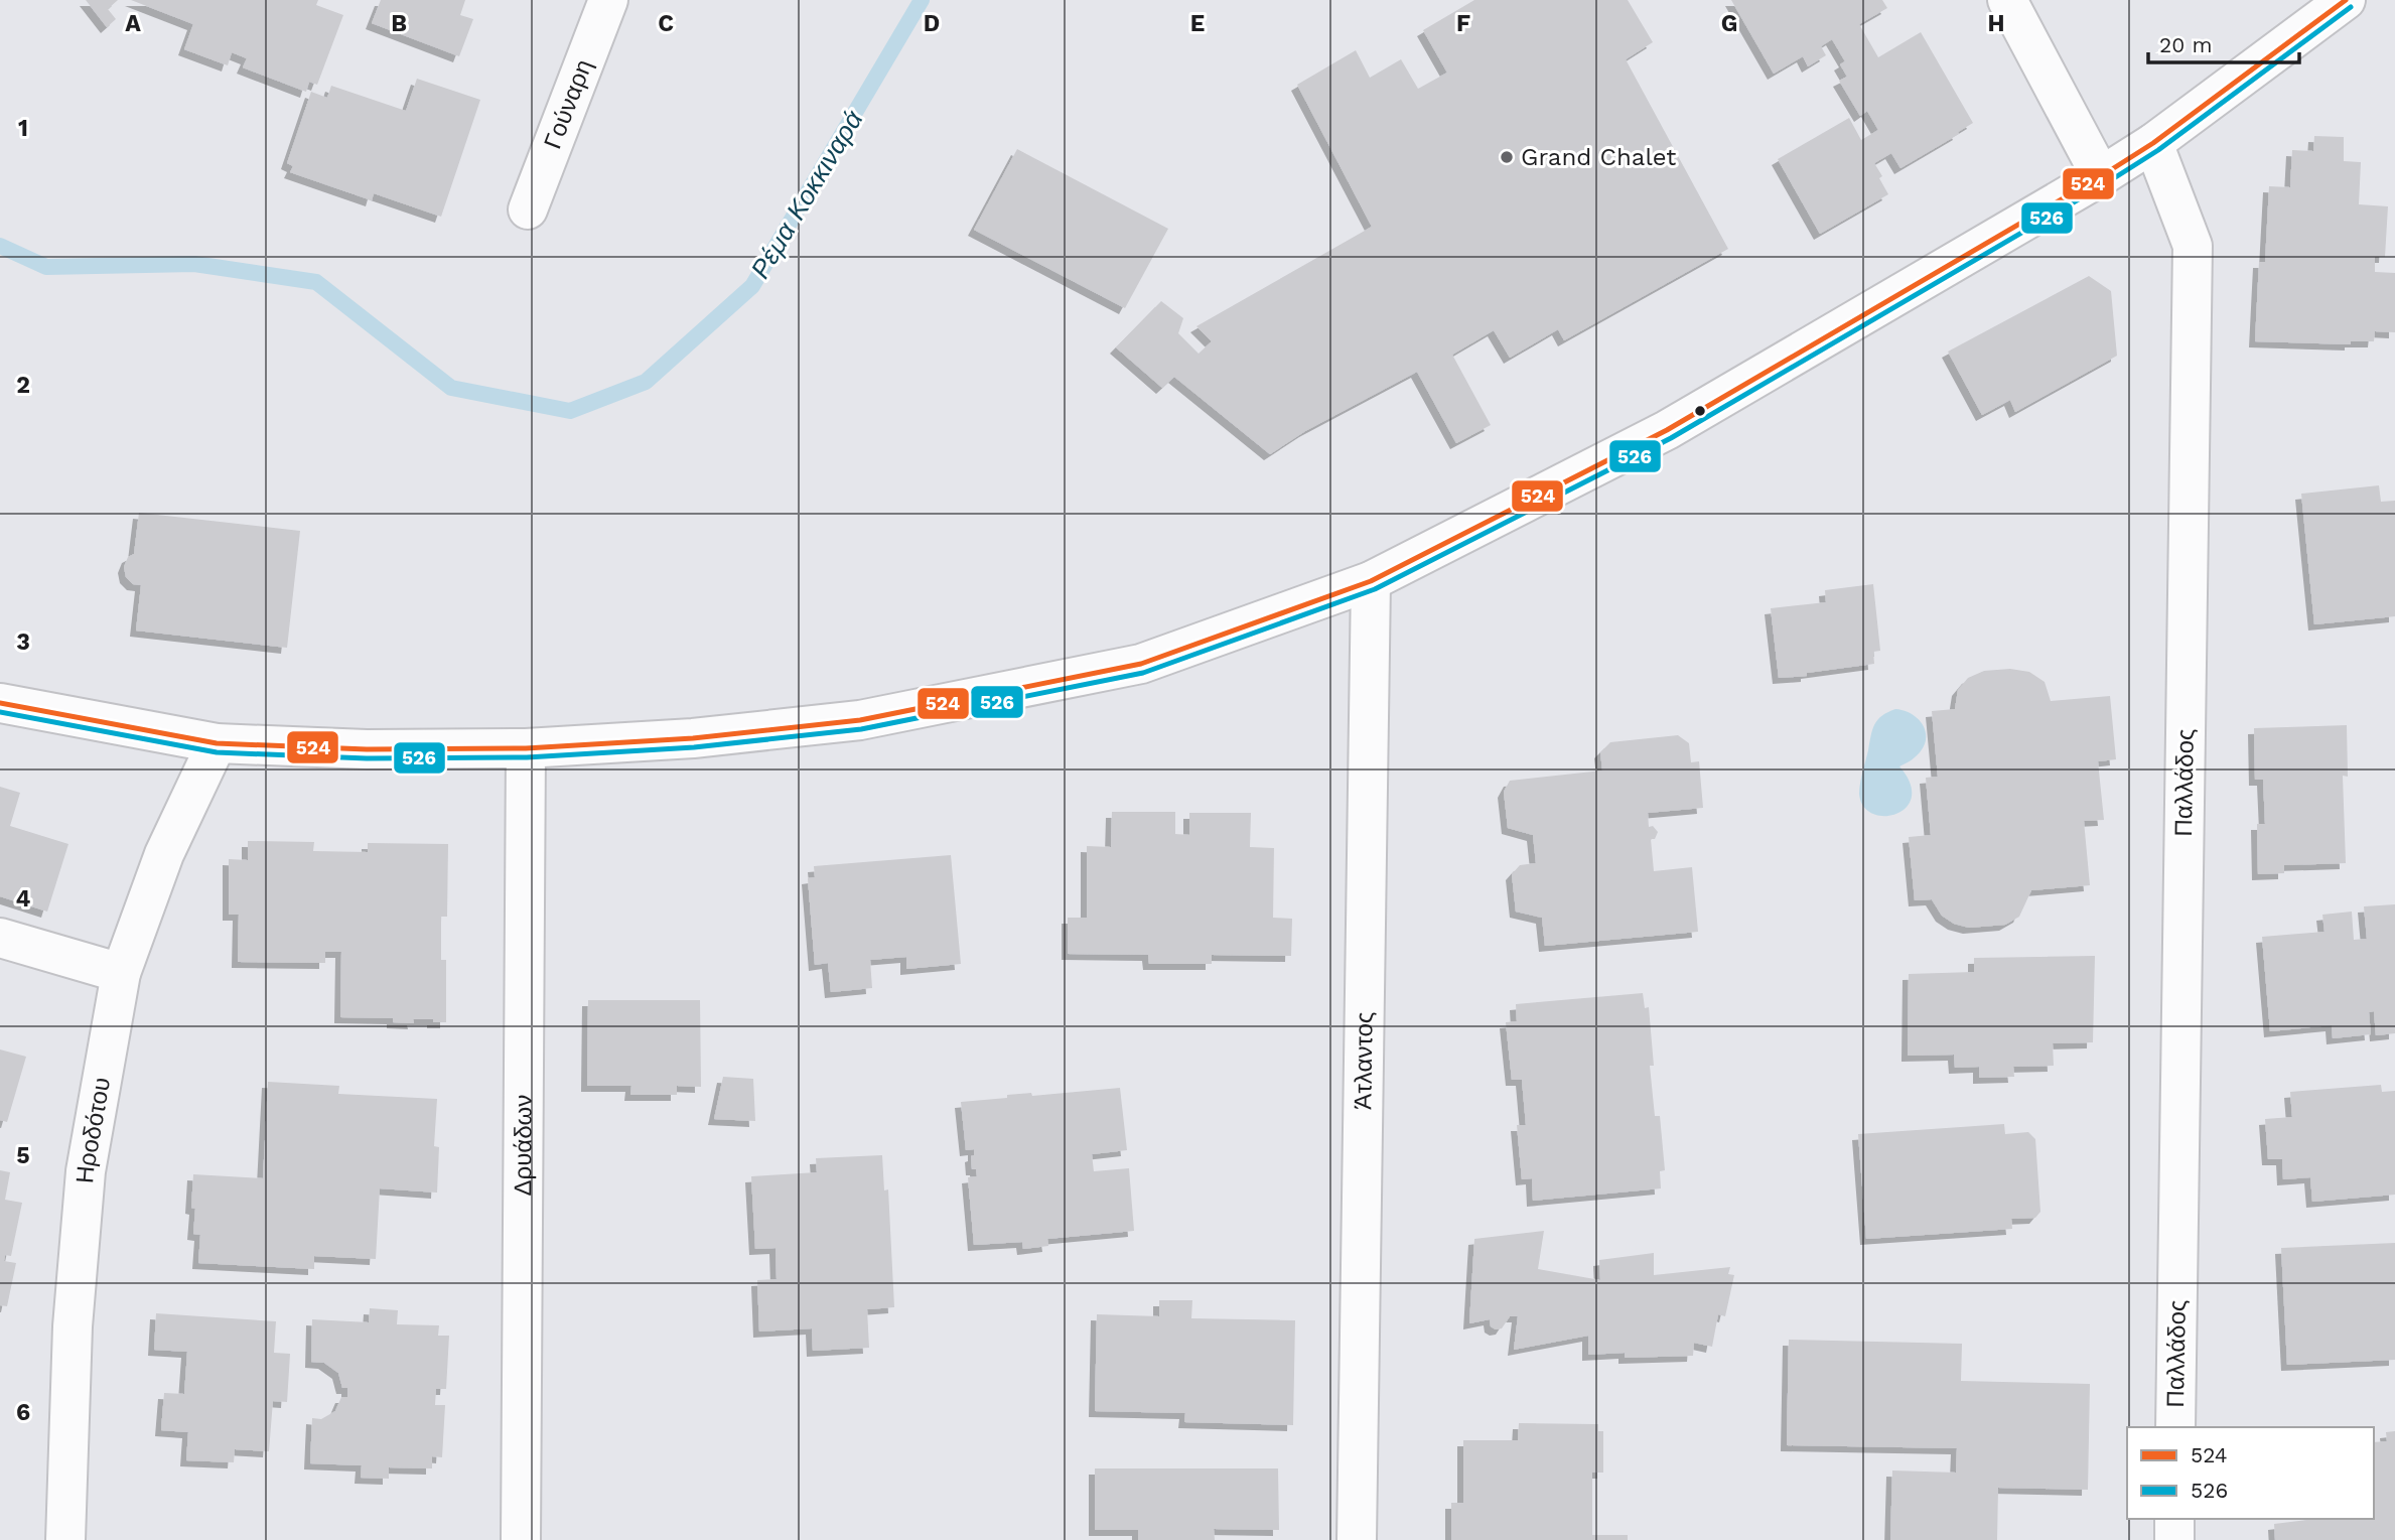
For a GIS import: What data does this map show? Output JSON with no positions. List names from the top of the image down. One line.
{"streets":{"street":["Γούναρη","Παλλάδος","Άτλαντος","Ηροδότου","Δρυάδων"]},"water":["Ρέμα Κοκκιναρά"],"places":["Grand Chalet"],"lines":["transit line 524","transit line 526"],"legend":["524","526"],"scale_bar":"20 m","grid":{"columns":["A","B","C","D","E","F","G","H"],"rows":["1","2","3","4","5","6"]}}
